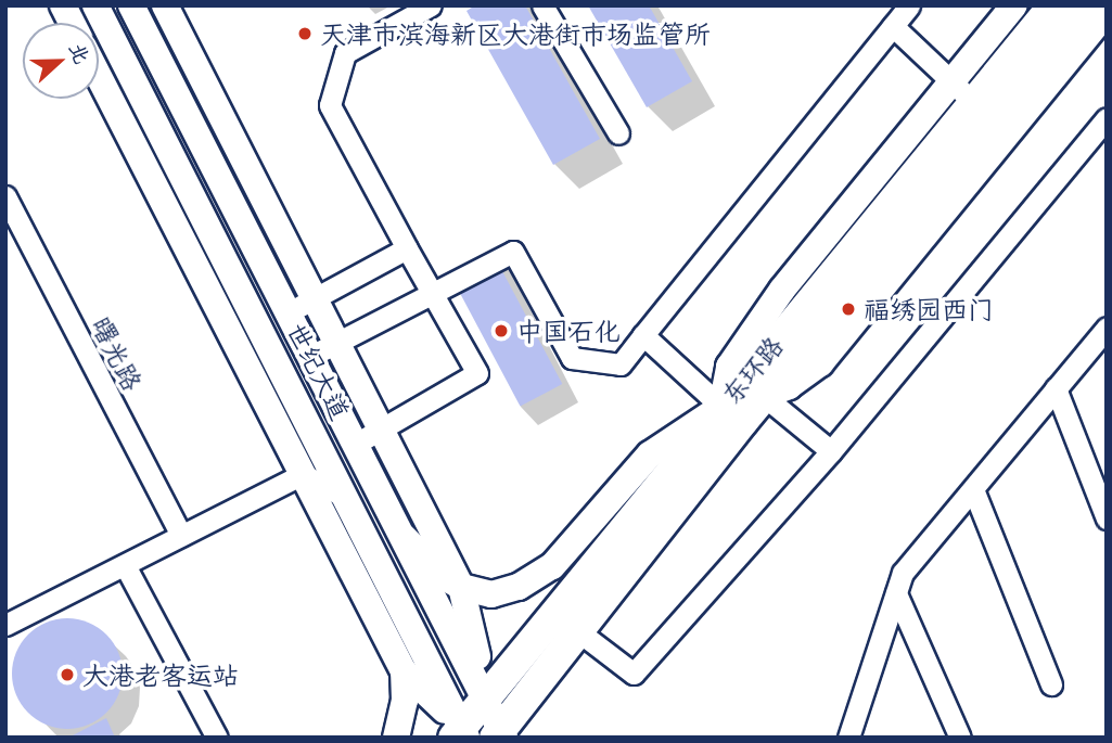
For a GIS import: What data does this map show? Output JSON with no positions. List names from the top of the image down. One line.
{"streets":{"highway":["东环路"],"main road":["世纪大道"],"street":["曙光路"]},"crossings":[["东环路","世纪大道"]],"places":["天津市滨海新区大港街市场监管所","福绣园西门","中国石化","大港老客运站"],"north":"right"}
